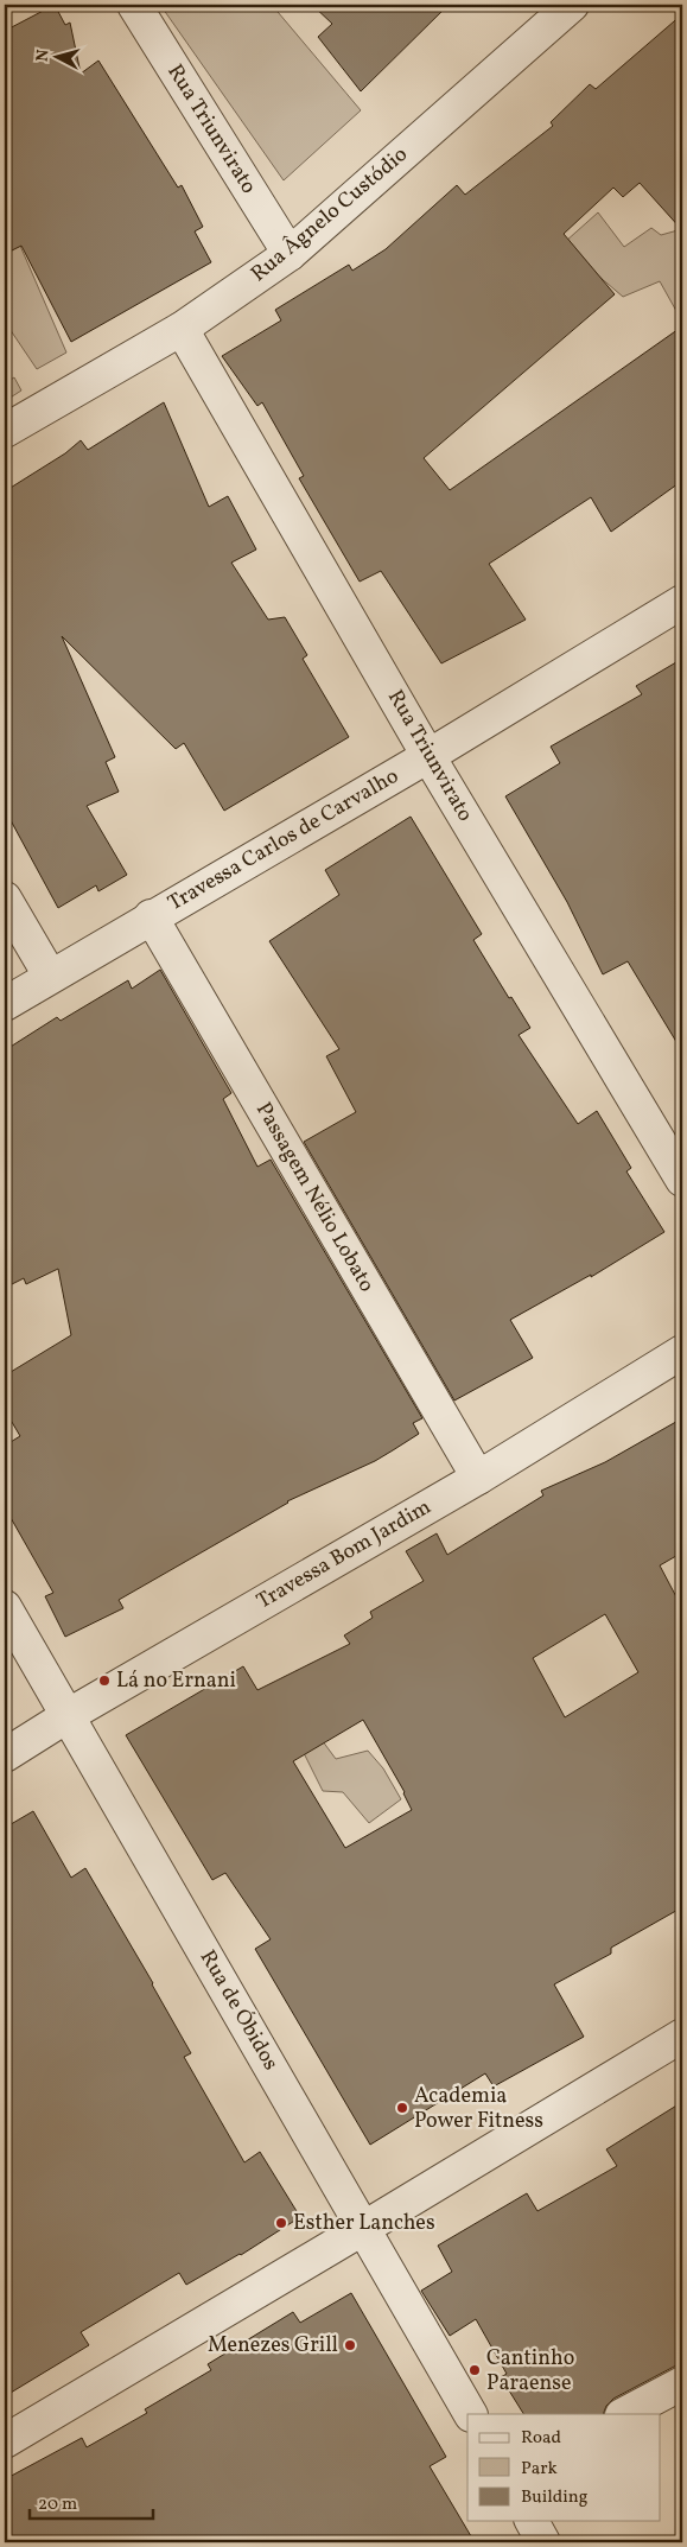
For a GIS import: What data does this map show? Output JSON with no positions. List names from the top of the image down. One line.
{"streets":{"street":["Rua Triunvirato","Rua Âgnelo Custódio","Travessa Carlos de Carvalho","Passagem Nélio Lobato","Travessa Bom Jardim","Rua de Óbidos"]},"crossings":[["Rua Triunvirato","Rua Âgnelo Custódio"],["Rua Triunvirato","Travessa Carlos de Carvalho"],["Travessa Carlos de Carvalho","Passagem Nélio Lobato"],["Passagem Nélio Lobato","Travessa Bom Jardim"],["Travessa Bom Jardim","Rua de Óbidos"]],"places":["Lá no Ernani","Academia Power Fitness","Esther Lanches","Menezes Grill","Cantinho Paraense"],"legend":["Road","Park","Building"],"scale_bar":"20 m","north":"left"}
